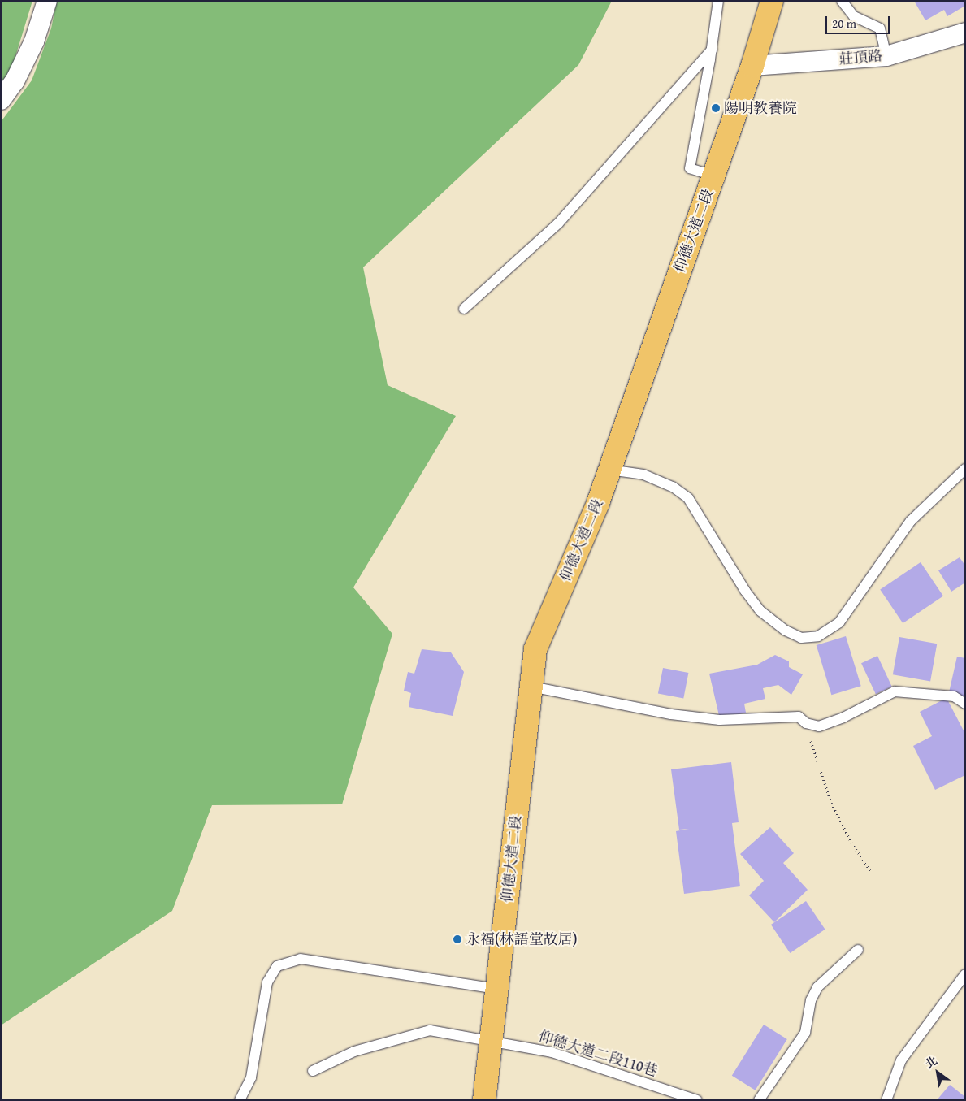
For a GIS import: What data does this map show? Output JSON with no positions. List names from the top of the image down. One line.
{"streets":{"main road":["仰德大道二段"],"street":["莊頂路"],"lane":["仰德大道二段110巷"]},"crossings":[["莊頂路","仰德大道二段"],["仰德大道二段","仰德大道二段110巷"]],"places":["陽明教養院","永福(林語堂故居)"],"scale_bar":"20 m","north":"top left"}
